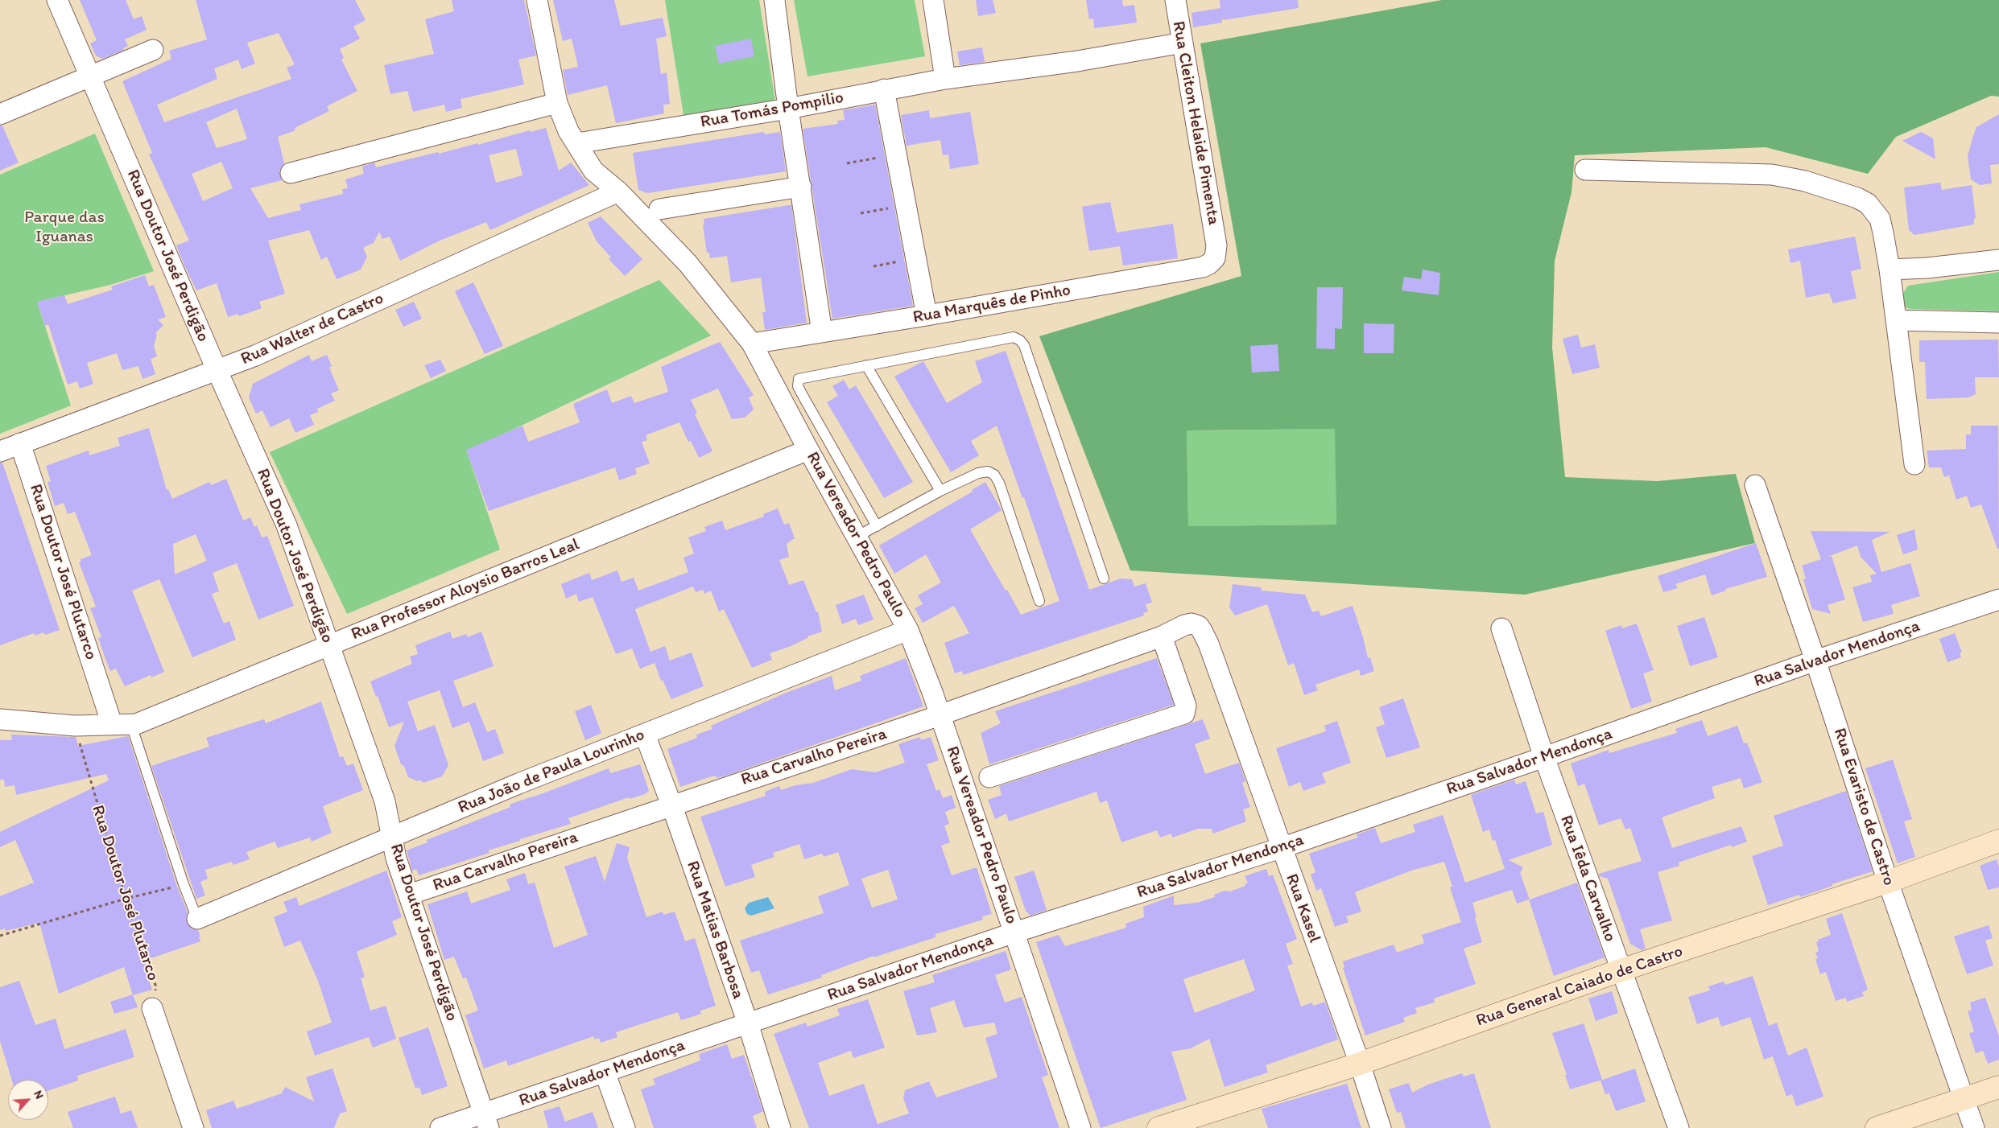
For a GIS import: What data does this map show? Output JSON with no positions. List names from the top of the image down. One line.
{"streets":{"street":["Rua Tomás Pompilio","Rua Cleiton Helaide Pimenta","Rua Doutor José Perdigão","Rua Marquês de Pinho","Rua Walter de Castro","Rua Vereador Pedro Paulo","Rua Doutor José Plutarco","Rua Professor Aloysio Barros Leal","Rua Salvador Mendonça","Rua Carvalho Pereira","Rua João de Paula Lourinho","Rua Evaristo de Castro","Rua Iêda Carvalho","Rua Kasel","Rua Matias Barbosa","Rua General Caiado de Castro"]},"crossings":[["Rua Tomás Pompilio","Rua Cleiton Helaide Pimenta"],["Rua Tomás Pompilio","Rua Vereador Pedro Paulo"],["Rua Cleiton Helaide Pimenta","Rua Marquês de Pinho"],["Rua Doutor José Perdigão","Rua Walter de Castro"],["Rua Doutor José Perdigão","Rua Professor Aloysio Barros Leal"],["Rua Doutor José Perdigão","Rua Salvador Mendonça"],["Rua Doutor José Perdigão","Rua Carvalho Pereira"],["Rua Doutor José Perdigão","Rua João de Paula Lourinho"],["Rua Marquês de Pinho","Rua Vereador Pedro Paulo"],["Rua Walter de Castro","Rua Vereador Pedro Paulo"],["Rua Walter de Castro","Rua Doutor José Plutarco"],["Rua Vereador Pedro Paulo","Rua Professor Aloysio Barros Leal"],["Rua Vereador Pedro Paulo","Rua Salvador Mendonça"],["Rua Vereador Pedro Paulo","Rua Carvalho Pereira"],["Rua Vereador Pedro Paulo","Rua João de Paula Lourinho"],["Rua Doutor José Plutarco","Rua Professor Aloysio Barros Leal"],["Rua Salvador Mendonça","Rua Evaristo de Castro"],["Rua Salvador Mendonça","Rua Iêda Carvalho"],["Rua Salvador Mendonça","Rua Kasel"],["Rua Salvador Mendonça","Rua Matias Barbosa"],["Rua Carvalho Pereira","Rua Kasel"],["Rua Carvalho Pereira","Rua Matias Barbosa"],["Rua João de Paula Lourinho","Rua Matias Barbosa"],["Rua Evaristo de Castro","Rua General Caiado de Castro"],["Rua Iêda Carvalho","Rua General Caiado de Castro"],["Rua Kasel","Rua General Caiado de Castro"]],"parks":["Parque das Iguanas"],"north":"top right"}
